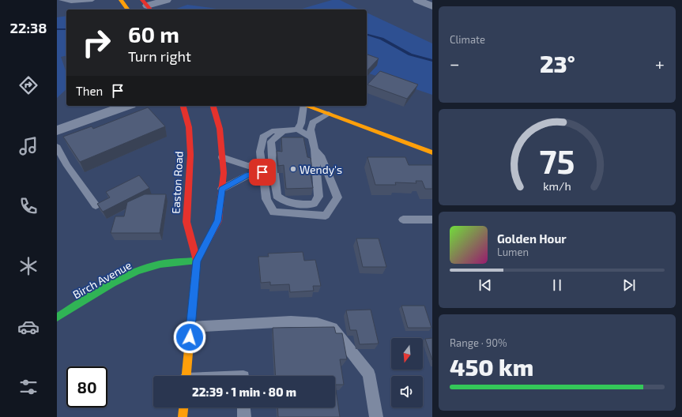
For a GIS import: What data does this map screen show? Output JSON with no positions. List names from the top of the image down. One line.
{"streets":{"main road":["Easton Road","Birch Avenue"]},"crossings":[["Easton Road","Birch Avenue"]],"places":["Wendy's"],"north":"bottom","page":{"tabs":"22:38","tile":["Climate",["Range · 90%","450 km"]],"turn":["60 m","Turn right"],"heat":["−","23°","+"],"then":"Then","song":["Golden Hour","Lumen"],"limit":"80","trip":"22:39 · 1 min · 80 m","gauge":["75","km/h"]}}
